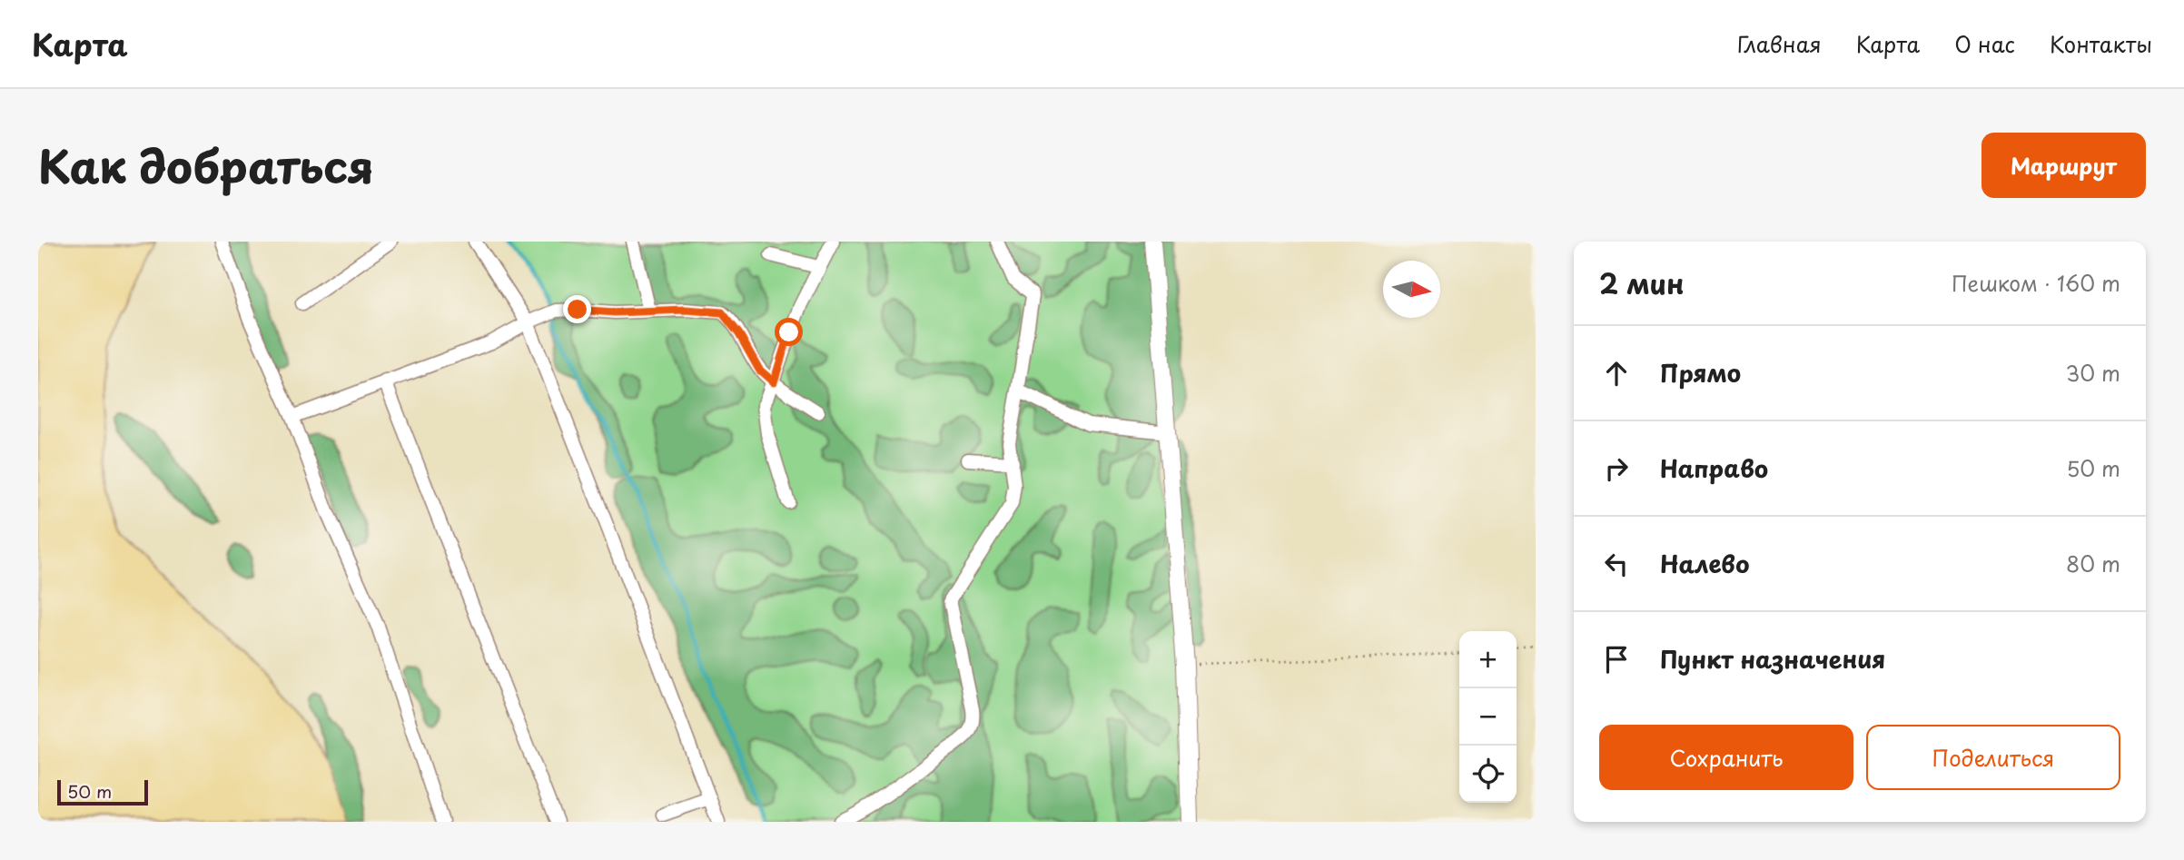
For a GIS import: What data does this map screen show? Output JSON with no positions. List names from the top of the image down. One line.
{"scale_bar":"50 m","north":"right","page":{"header":"Карта","nav":["Главная","Карта","О нас","Контакты"],"title":"Как добраться","buttons":["Маршрут",["Сохранить","Поделиться"]],"heading":["2 мин","Пешком · 160 m"],"list":[["Прямо","30 m"],["Направо","50 m"],["Налево","80 m"],"Пункт назначения"],"map_buttons":["+","−"],"scale":"50 m"}}
